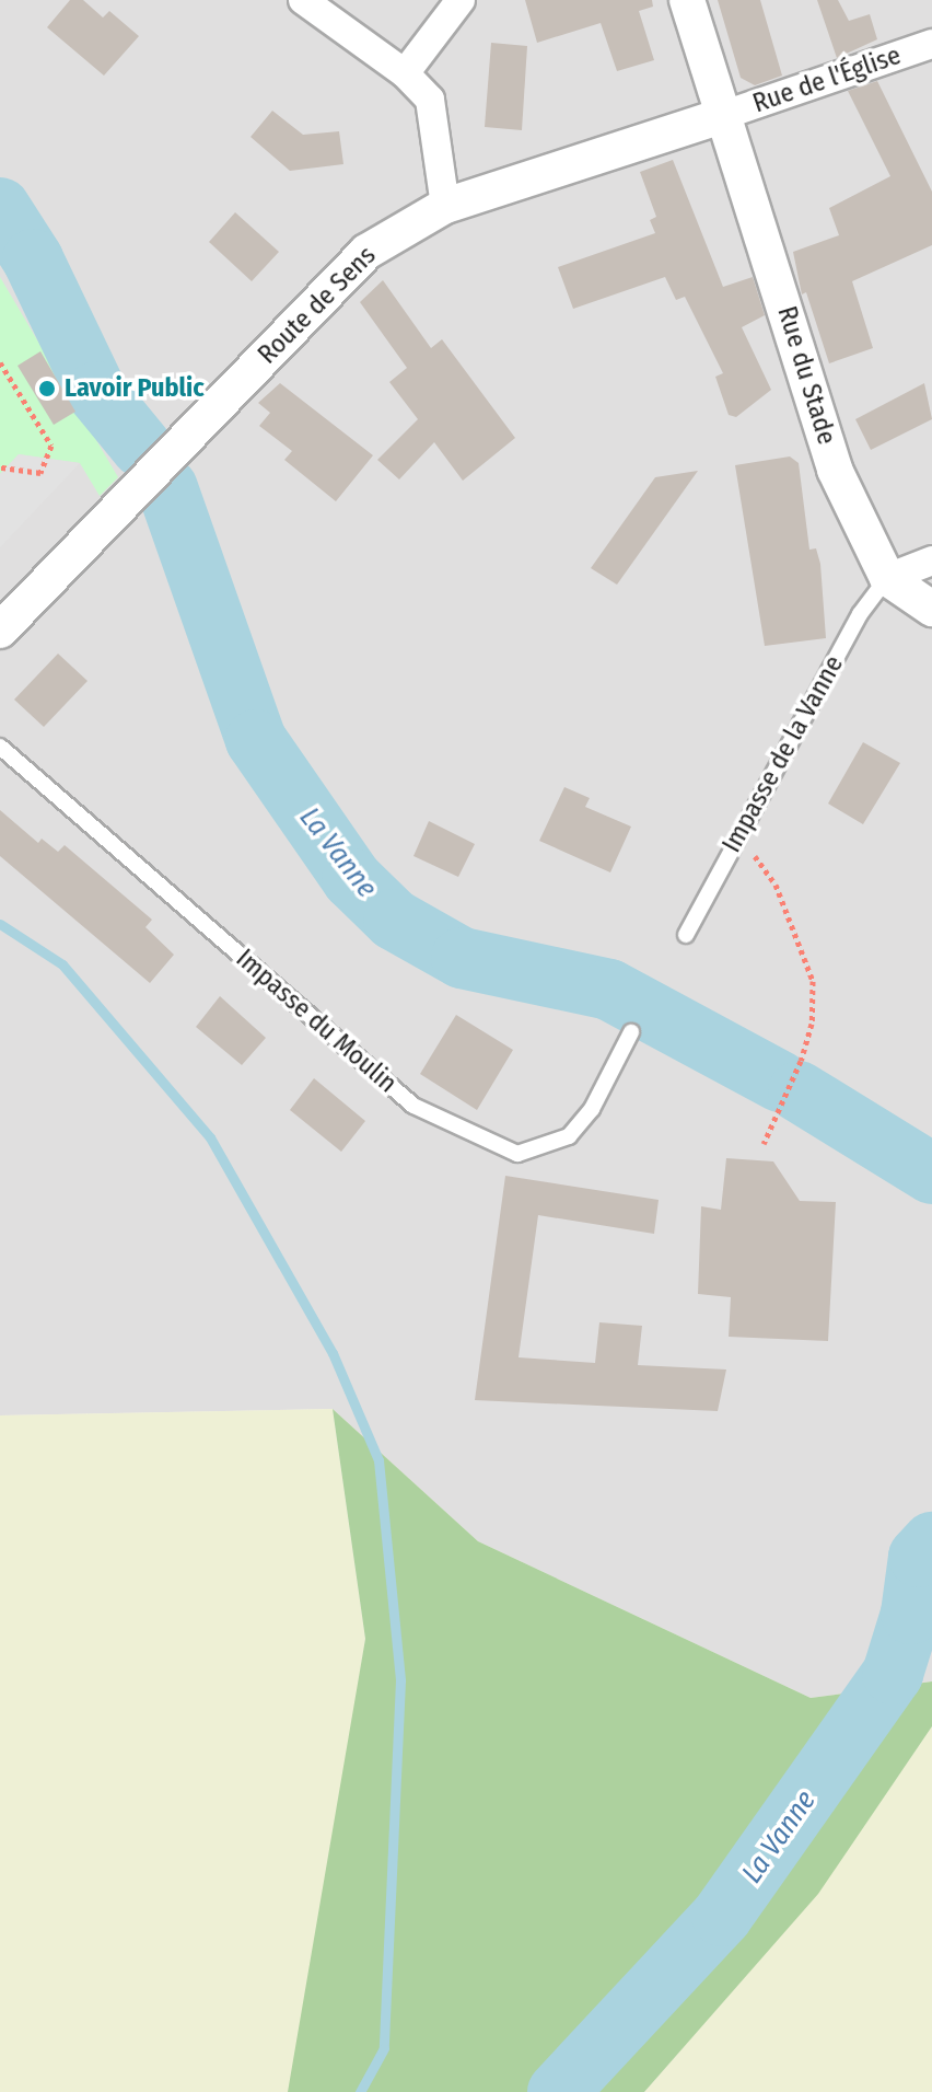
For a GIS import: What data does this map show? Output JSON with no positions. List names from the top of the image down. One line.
{"streets":{"street":["Rue de l'Église","Route de Sens","Rue du Stade"],"lane":["Impasse de la Vanne","Impasse du Moulin"]},"crossings":[["Rue de l'Église","Route de Sens"],["Rue de l'Église","Rue du Stade"],["Route de Sens","Rue du Stade"],["Rue du Stade","Impasse de la Vanne"]],"water":["La Vanne"],"places":["Lavoir Public"]}
